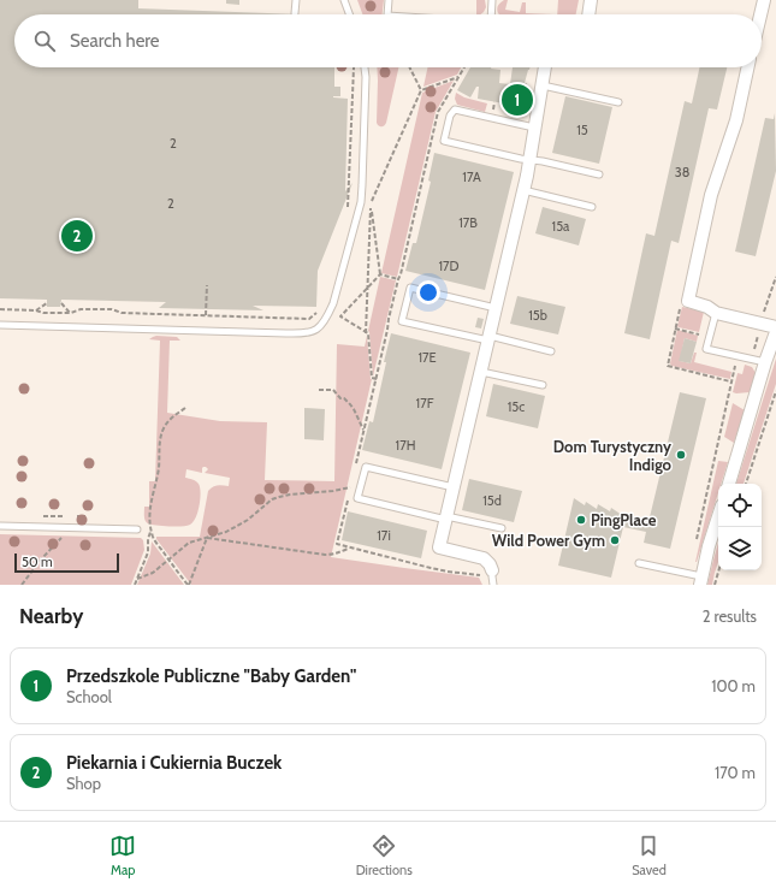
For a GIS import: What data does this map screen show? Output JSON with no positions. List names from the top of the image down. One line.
{"places":["Dom Turystyczny Indigo","PingPlace","Wild Power Gym"],"house_numbers":["15","2","38","17A","2","17B","15a","17D","15b","17E","17F","15c","17H","15d","17i"],"scale_bar":"50 m","page":{"search":"Search here","pins":["1","2"],"scale":"50 m","heading":["Nearby","2 results"],"list":[{"mark":"1","name":"Przedszkole Publiczne \"Baby Garden\"","note":"School","value":"100 m"},{"mark":"2","name":"Piekarnia i Cukiernia Buczek","note":"Shop","value":"170 m"}],"nav":["Map","Directions","Saved"]}}
